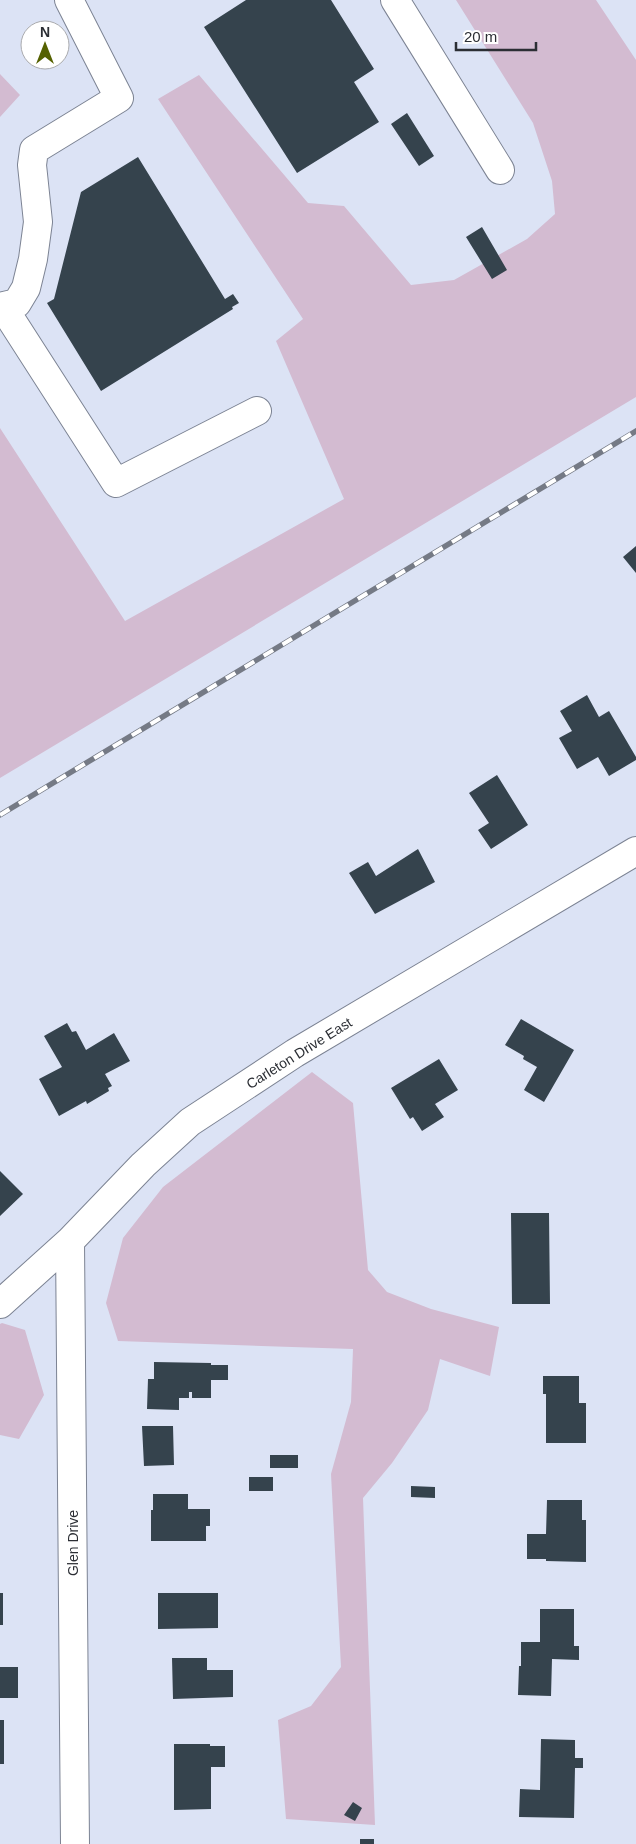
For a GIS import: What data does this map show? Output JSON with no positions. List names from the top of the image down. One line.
{"streets":{"street":["Carleton Drive East","Glen Drive"]},"crossings":[["Carleton Drive East","Glen Drive"]],"scale_bar":"20 m","north":"top"}
